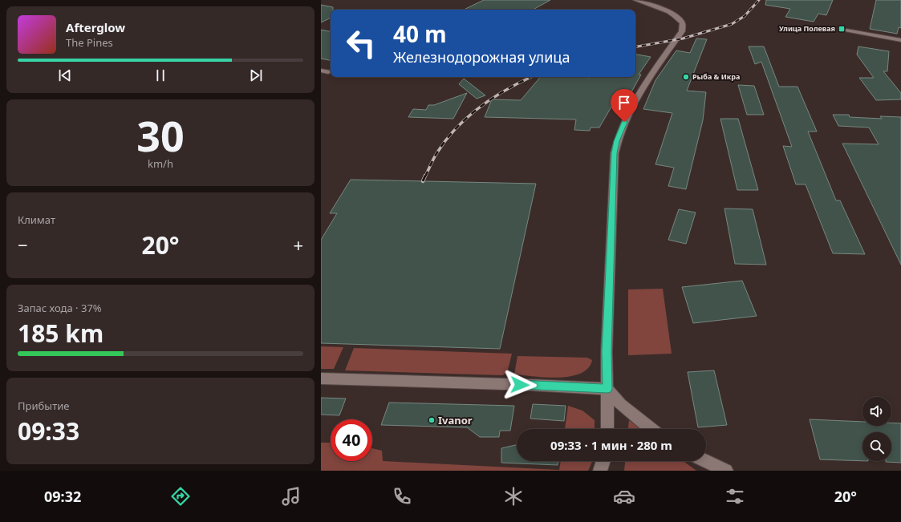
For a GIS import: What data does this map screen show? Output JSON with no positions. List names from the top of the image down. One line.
{"places":{"transit":["Улица Полевая"],"other":["Рыба & Икра","Ivanor"]},"page":{"turn":["40 m","Железнодорожная улица"],"song":["Afterglow","The Pines"],"tile":[["30","km/h"],"Климат",["Запас хода · 37%","185 km"],["Прибытие","09:33"]],"heat":["−","20°","+"],"limit":"40","trip":"09:33 · 1 мин · 280 m","tabs":["09:32","20°"]}}
